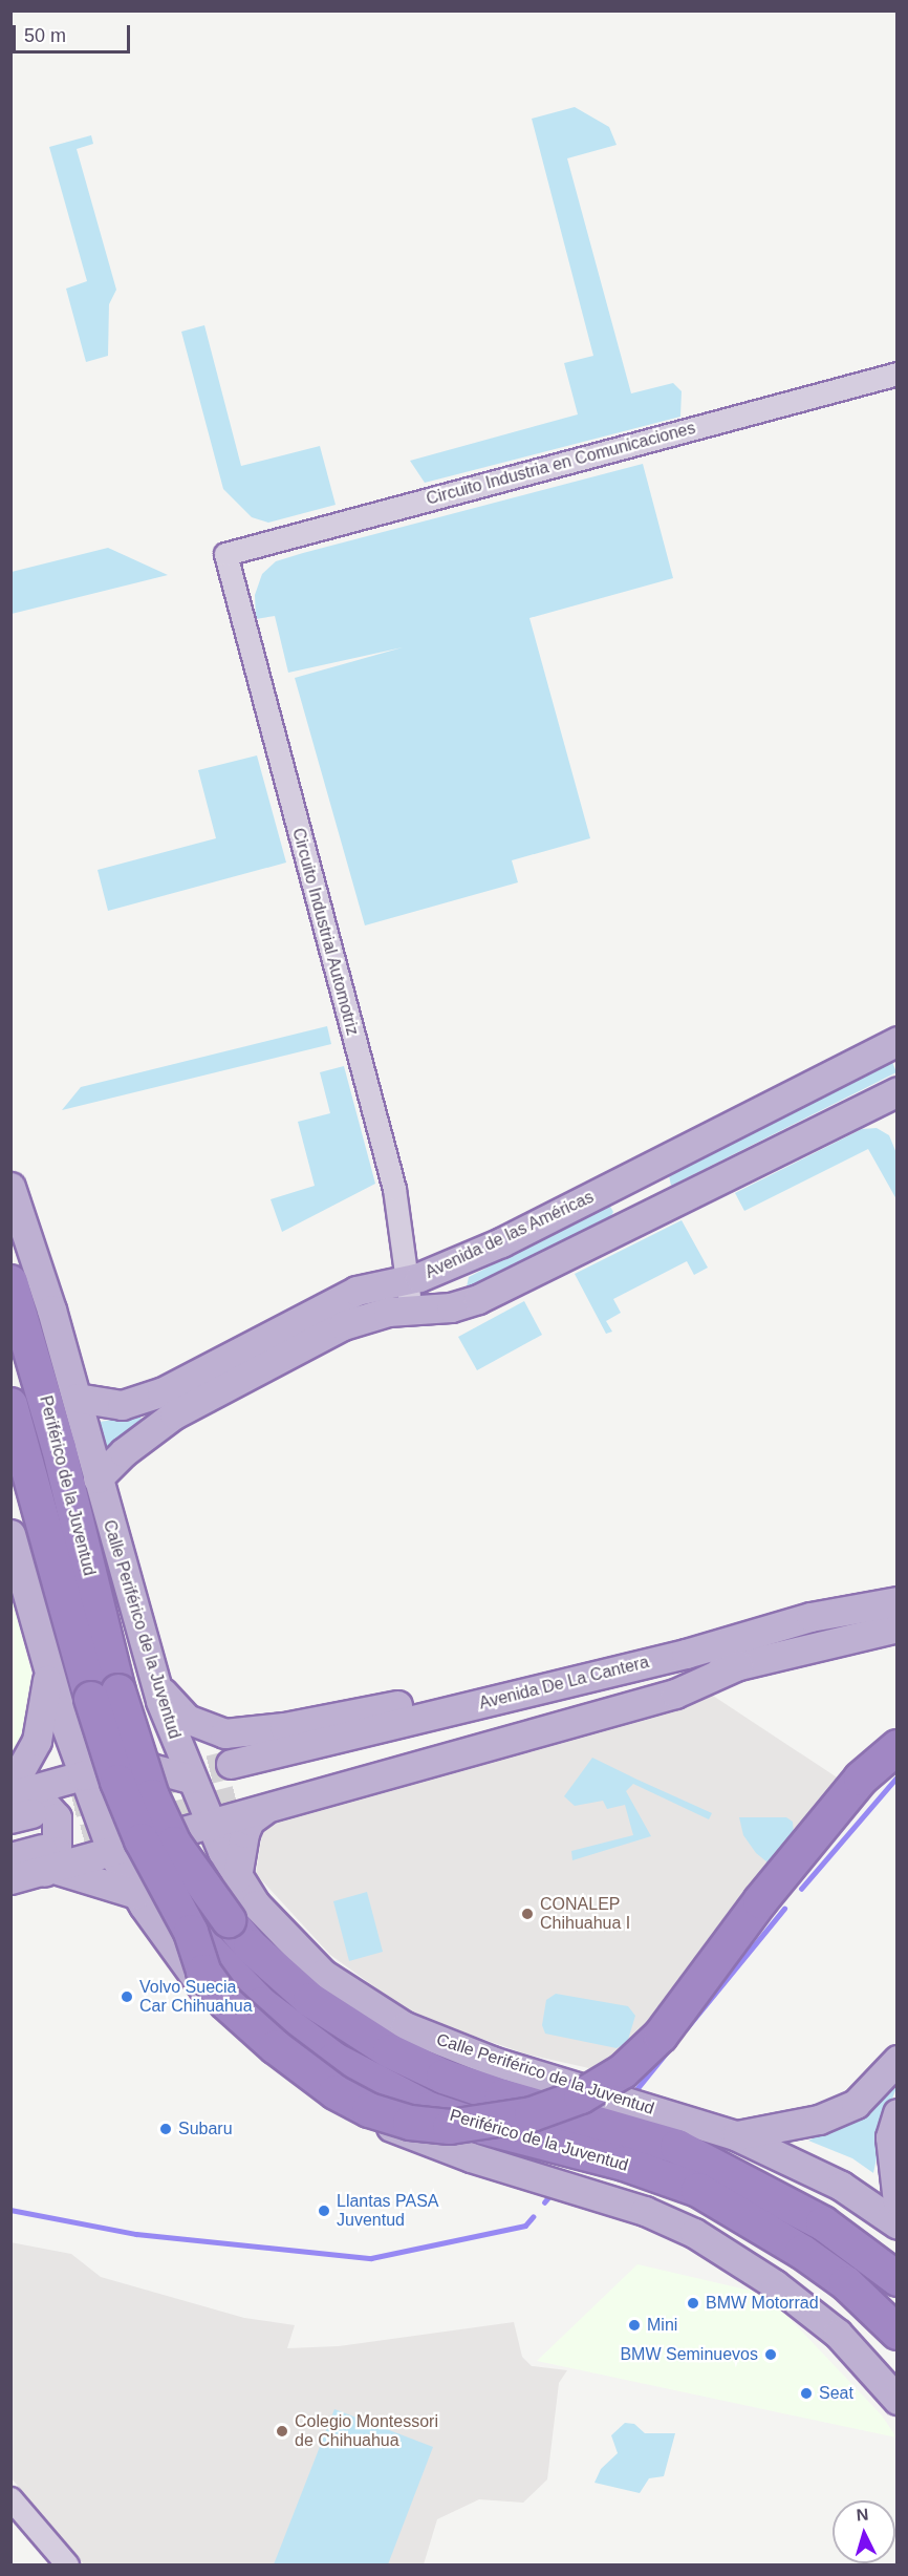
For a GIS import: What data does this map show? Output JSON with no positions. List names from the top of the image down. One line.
{"streets":{"highway":["Periférico de la Juventud"],"main road":["Avenida de las Américas","Calle Periférico de la Juventud","Avenida De La Cantera"],"street":["Circuito Industria en Comunicaciones","Circuito Industrial Automotriz"]},"crossings":[["Circuito Industria en Comunicaciones","Circuito Industrial Automotriz"],["Circuito Industrial Automotriz","Avenida de las Américas"],["Avenida de las Américas","Calle Periférico de la Juventud"]],"places":["CONALEP Chihuahua I","Volvo Suecia Car Chihuahua","Subaru","Llantas PASA Juventud","BMW Motorrad","Mini","BMW Seminuevos","Seat","Colegio Montessori de Chihuahua"],"scale_bar":"50 m","north":"top"}
